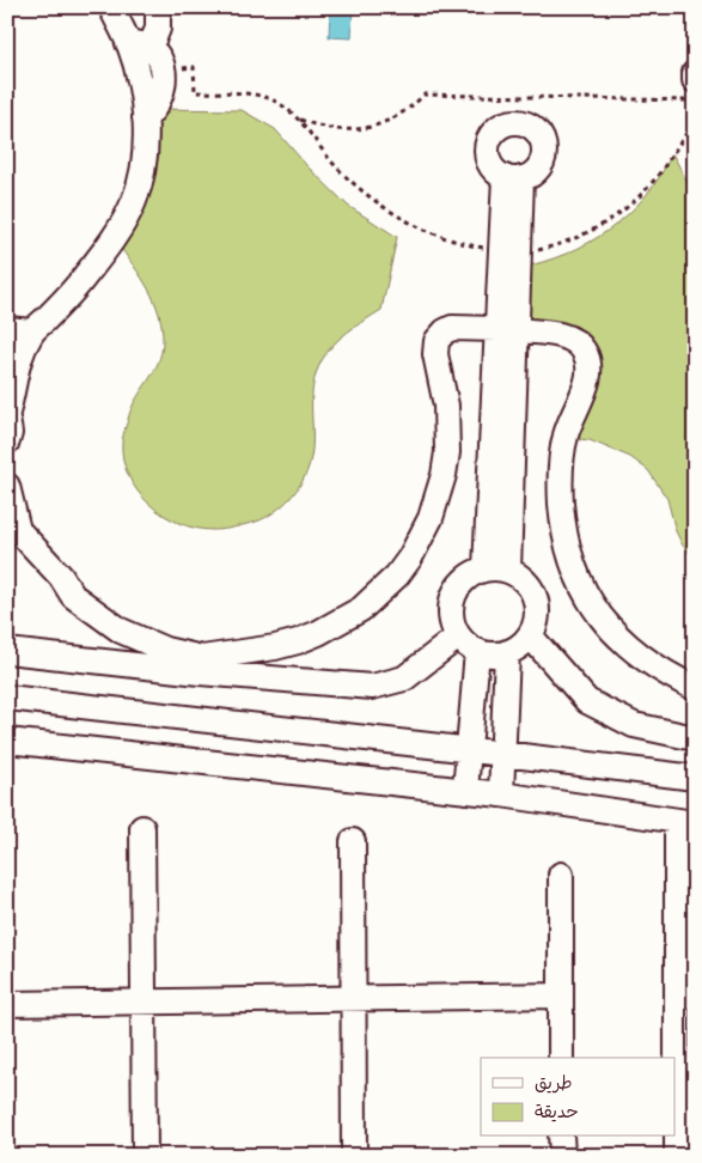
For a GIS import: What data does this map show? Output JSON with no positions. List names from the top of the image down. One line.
{"legend":["طريق","حديقة"]}
